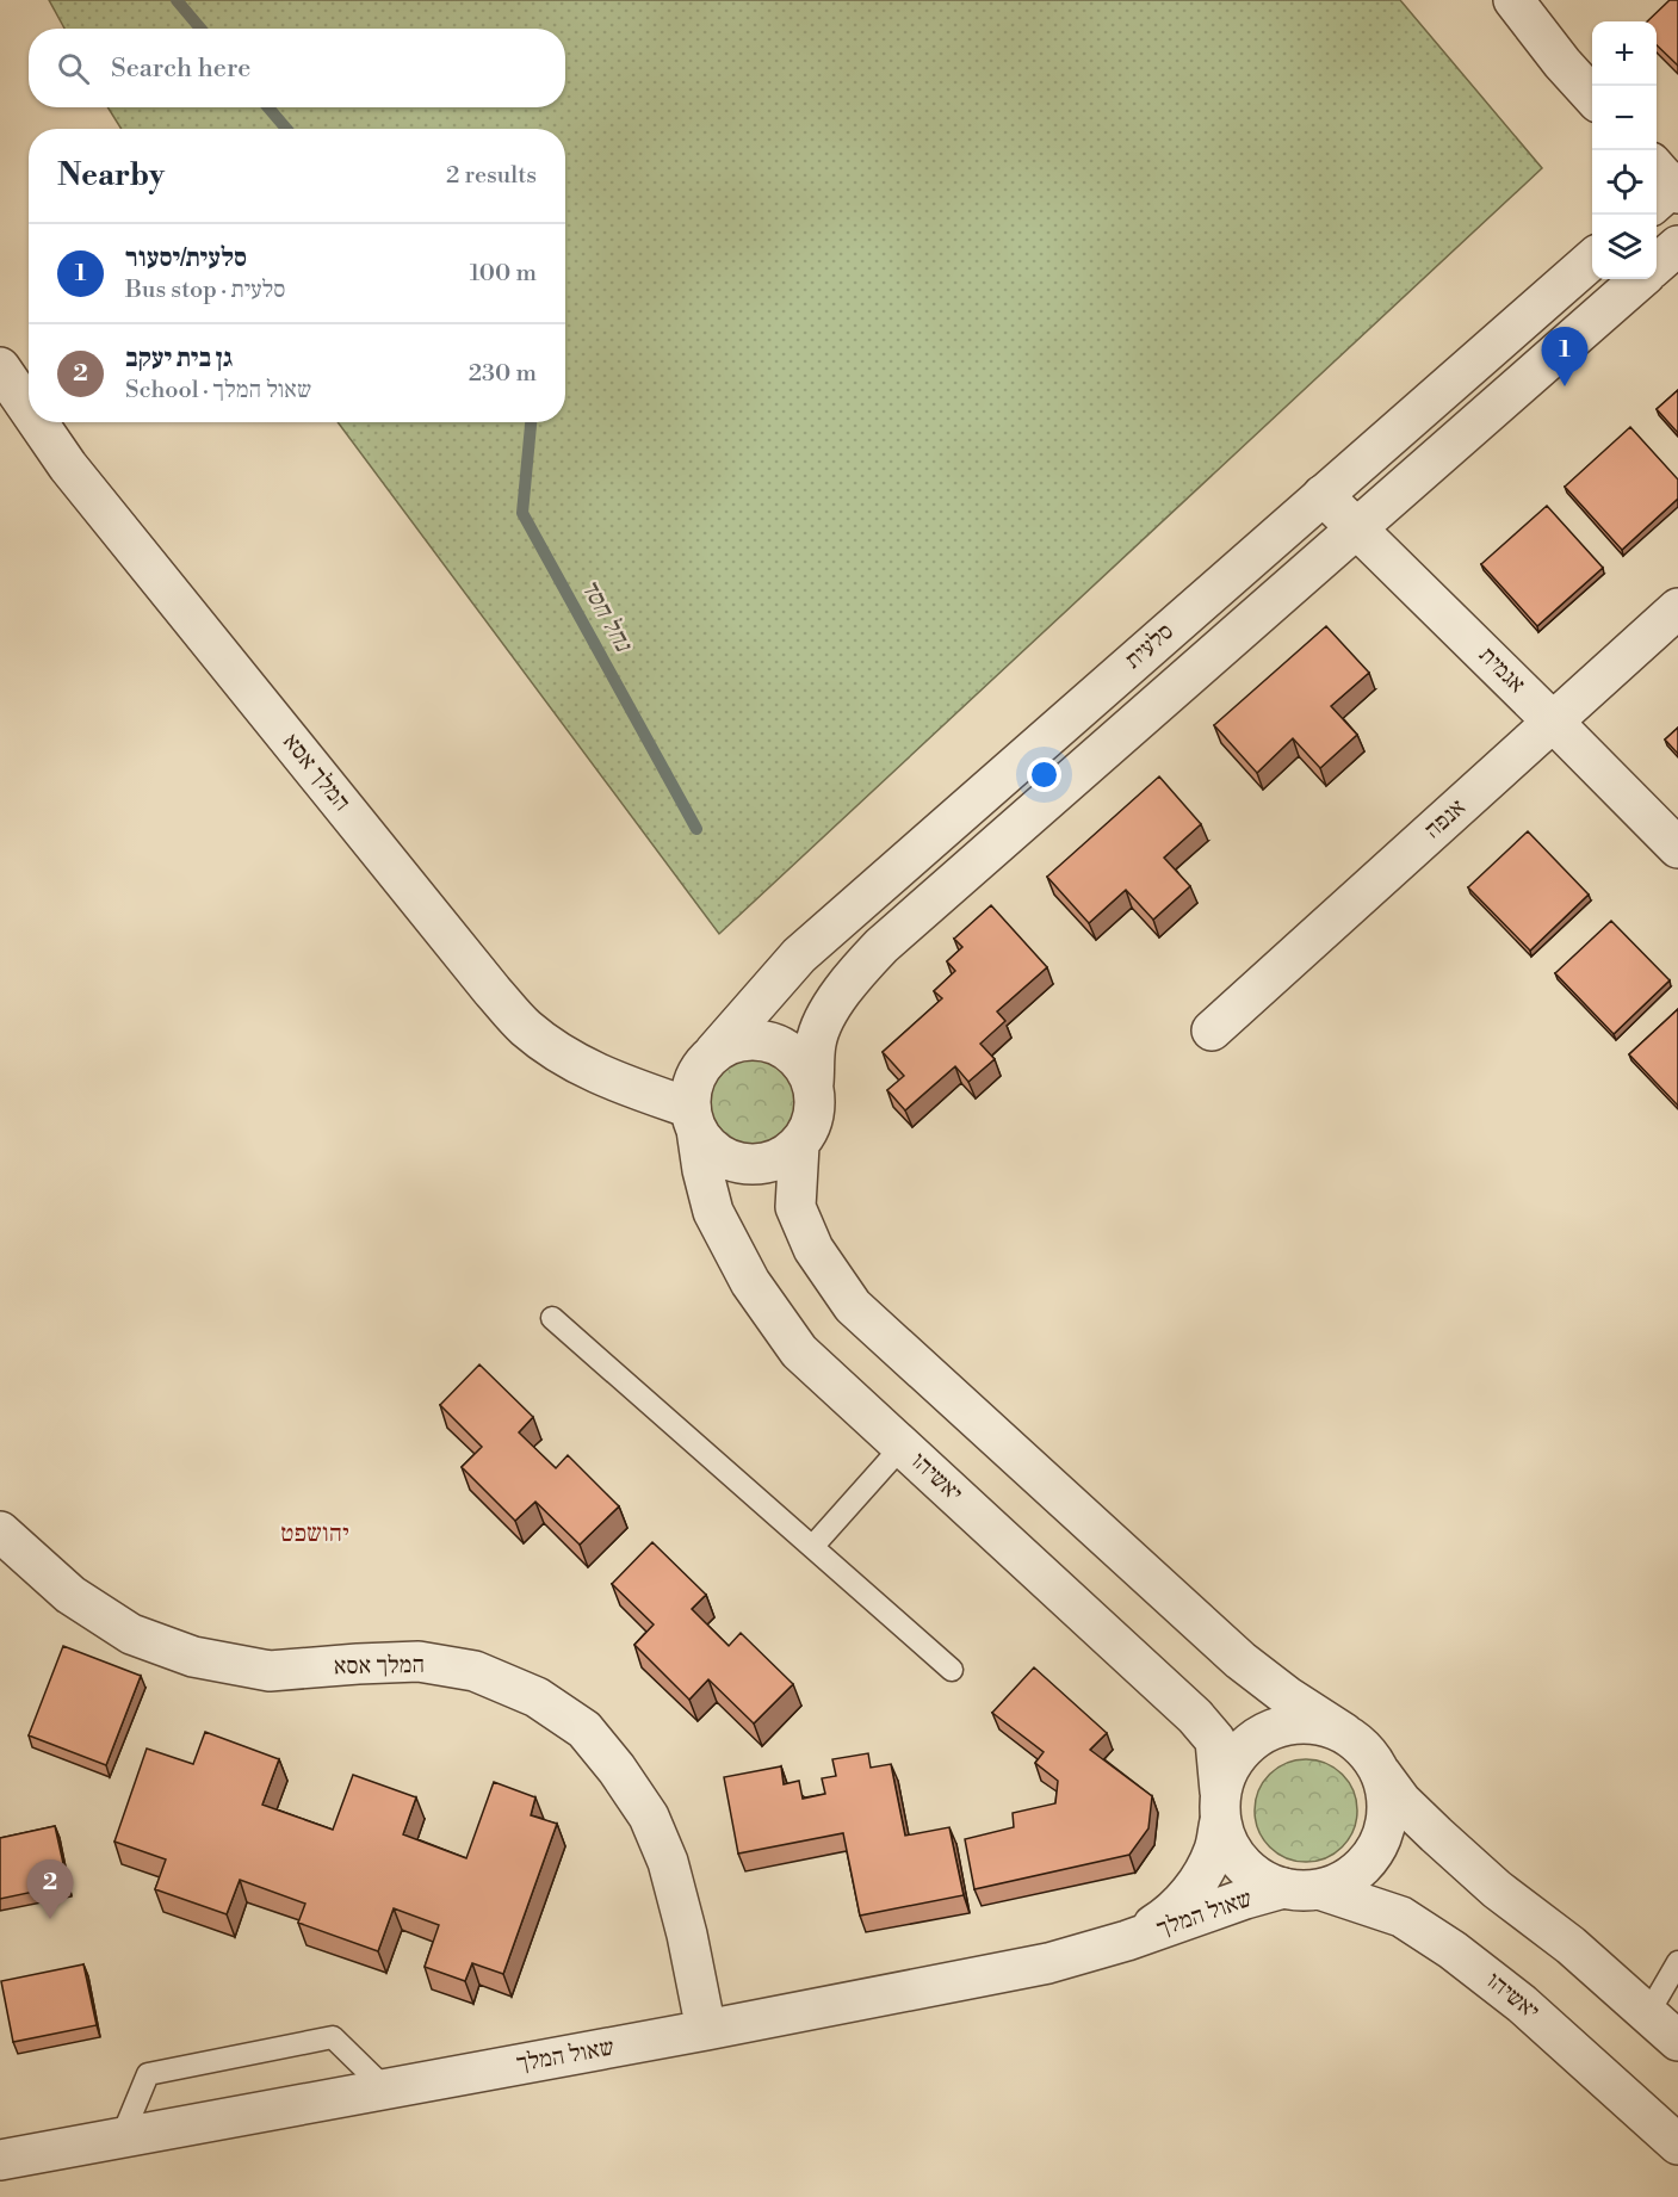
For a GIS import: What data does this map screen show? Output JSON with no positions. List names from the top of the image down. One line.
{"streets":{"street":["סלעית","אגמית","המלך אסא","אנפה","יאשיהו","שאול המלך"]},"crossings":[["סלעית","אגמית"],["סלעית","המלך אסא"],["סלעית","יאשיהו"],["אגמית","אנפה"],["המלך אסא","יאשיהו"],["המלך אסא","שאול המלך"],["יאשיהו","שאול המלך"]],"districts":["יהושפט"],"water":["נחל חסד"],"page":{"map_buttons":["+","−"],"search":"Search here","heading":["Nearby","2 results"],"list":[{"mark":"1","name":"סלעית/יסעור","note":"Bus stop · סלעית","value":"100 m"},{"mark":"2","name":"גן בית יעקב","note":"School · שאול המלך","value":"230 m"}],"pins":["1","2"]}}
